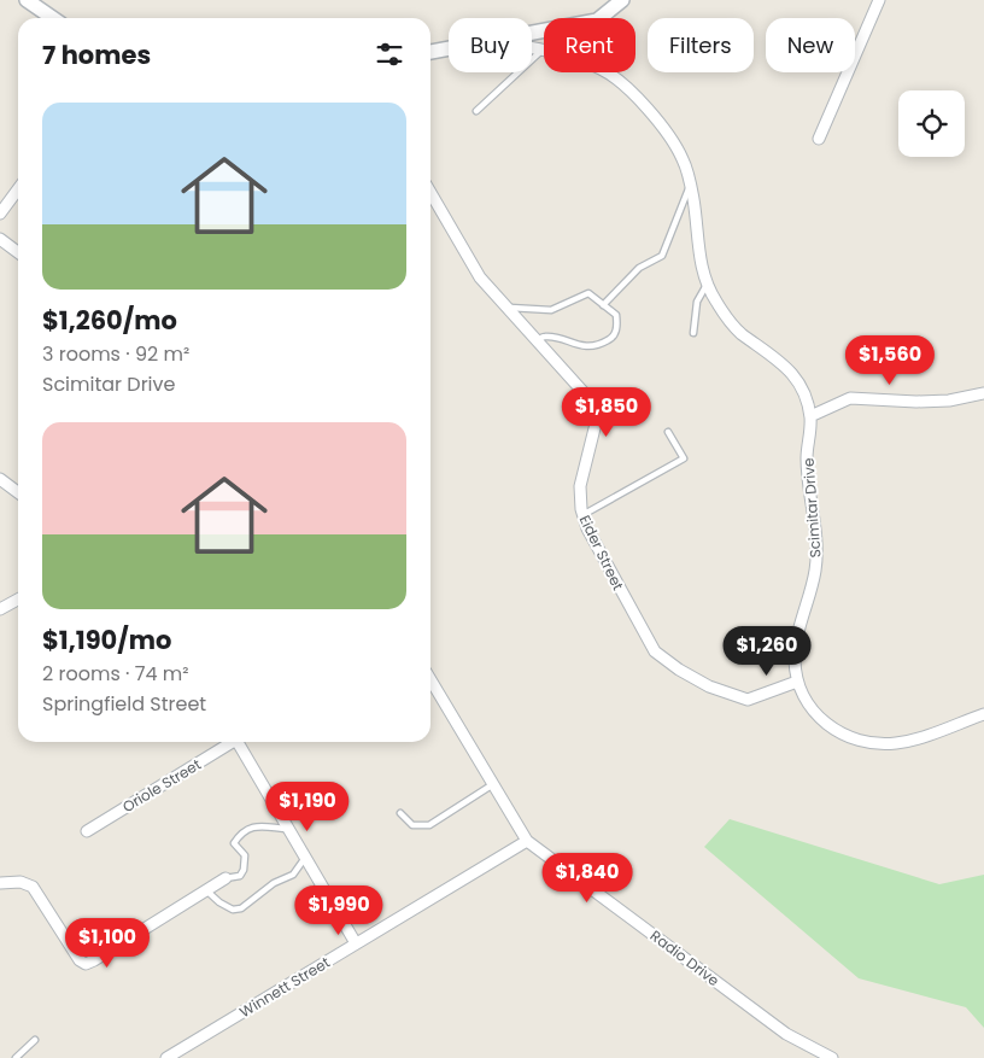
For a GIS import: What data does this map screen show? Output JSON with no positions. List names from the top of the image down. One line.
{"streets":{"street":["Scimitar Drive","Eider Street","Oriole Street","Radio Drive","Winnett Street"]},"crossings":[["Scimitar Drive","Eider Street"],["Radio Drive","Winnett Street"]],"page":{"chip":["Buy","Rent","Filters","New"],"heading":"7 homes","list":[{"name":"$1,260/mo","note":"3 rooms · 92 m² · Scimitar Drive"},{"name":"$1,190/mo","note":"2 rooms · 74 m² · Springfield Street"}],"price":["$1,560","$1,850","$1,260","$1,190","$1,840","$1,990","$1,100"]}}
